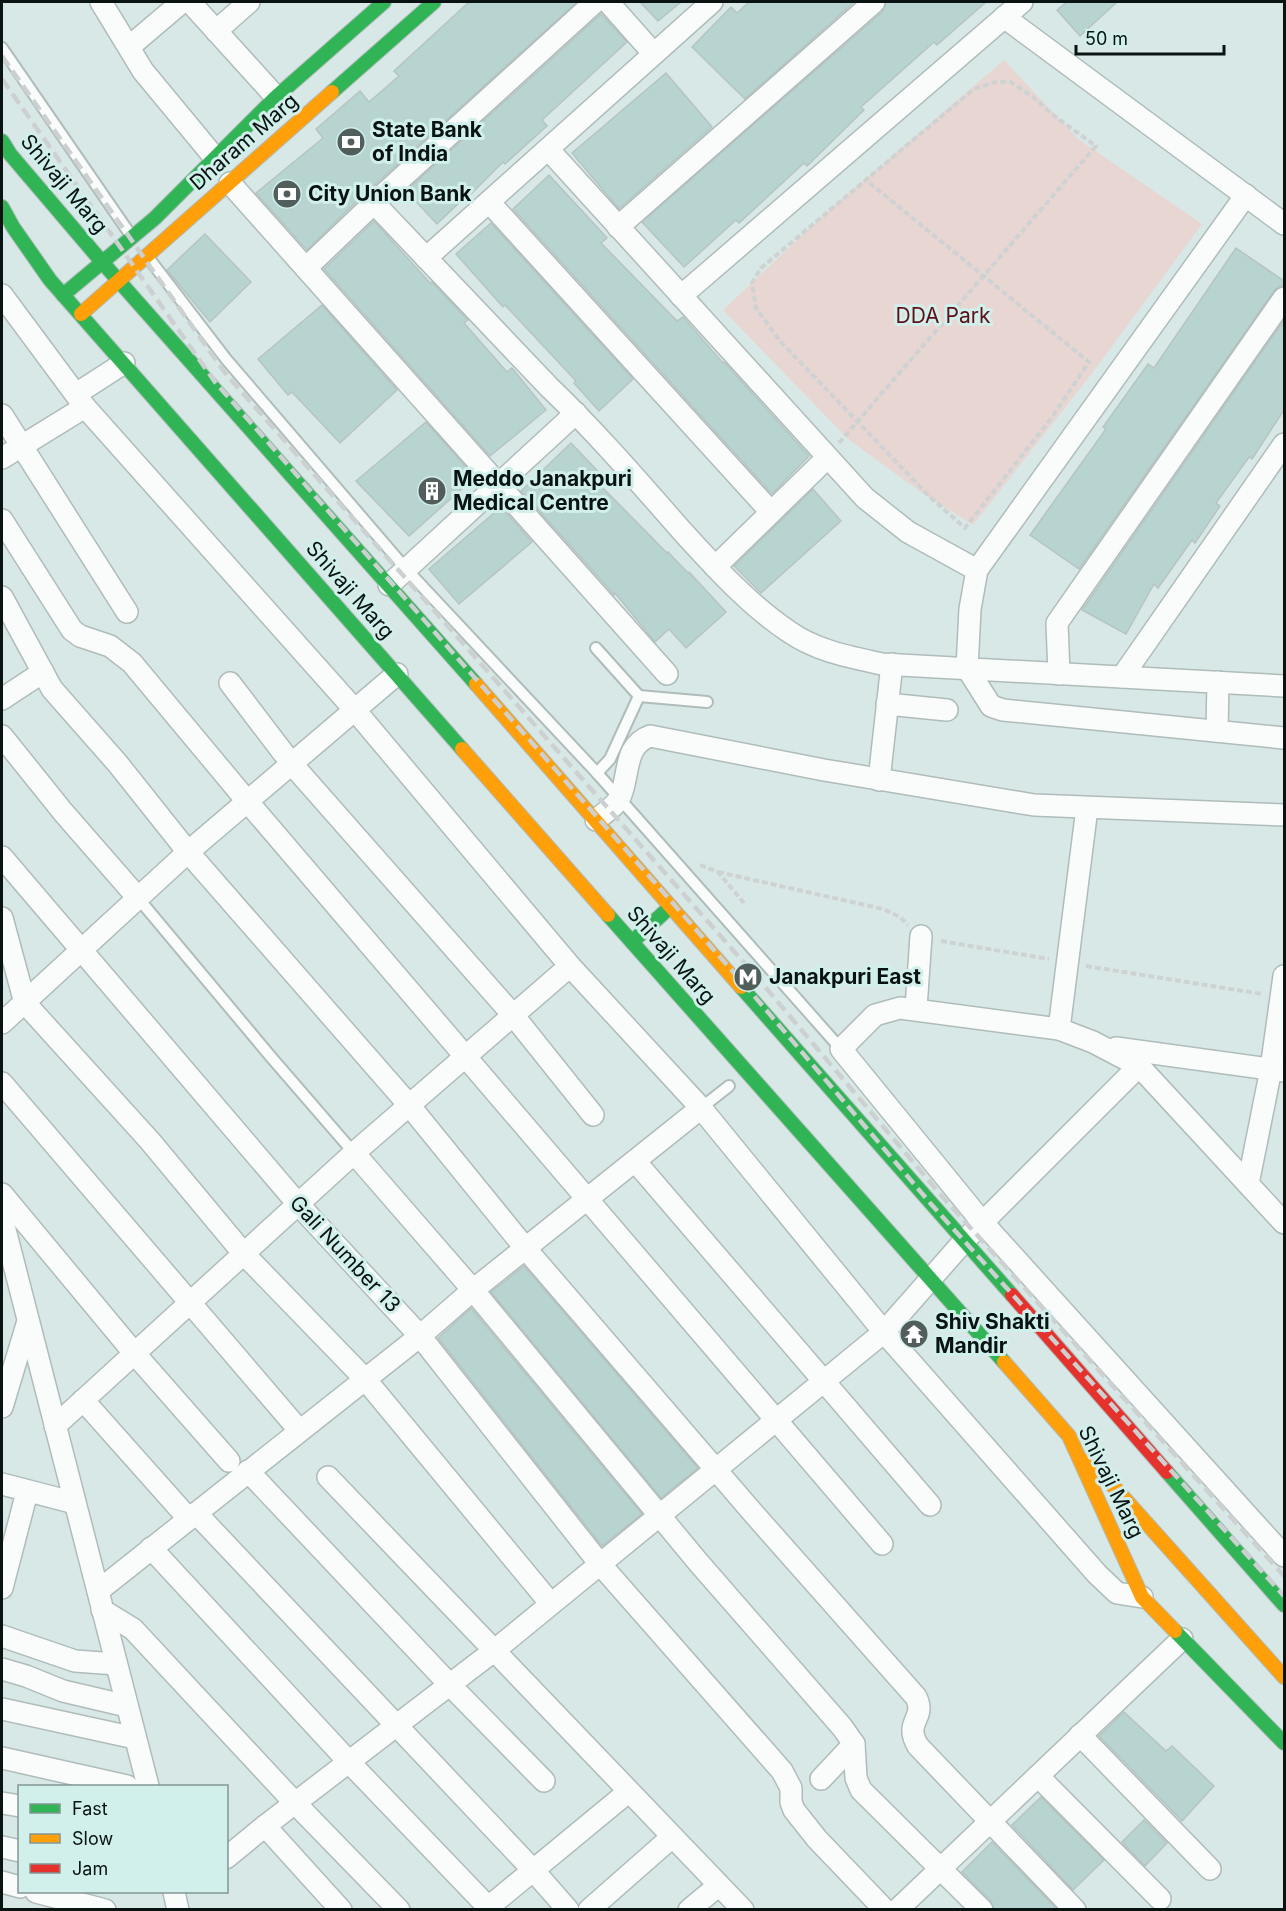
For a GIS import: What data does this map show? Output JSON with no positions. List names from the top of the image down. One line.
{"streets":{"main road":["Dharam Marg","Shivaji Marg"],"street":["Gali Number 13"]},"crossings":[["Dharam Marg","Shivaji Marg"]],"parks":["DDA Park"],"places":{"bank":["State Bank of India","City Union Bank"],"building":["Meddo Janakpuri Medical Centre"],"metro station":["Janakpuri East"],"temple":["Shiv Shakti Mandir"]},"legend":["Fast","Slow","Jam"],"scale_bar":"50 m"}
